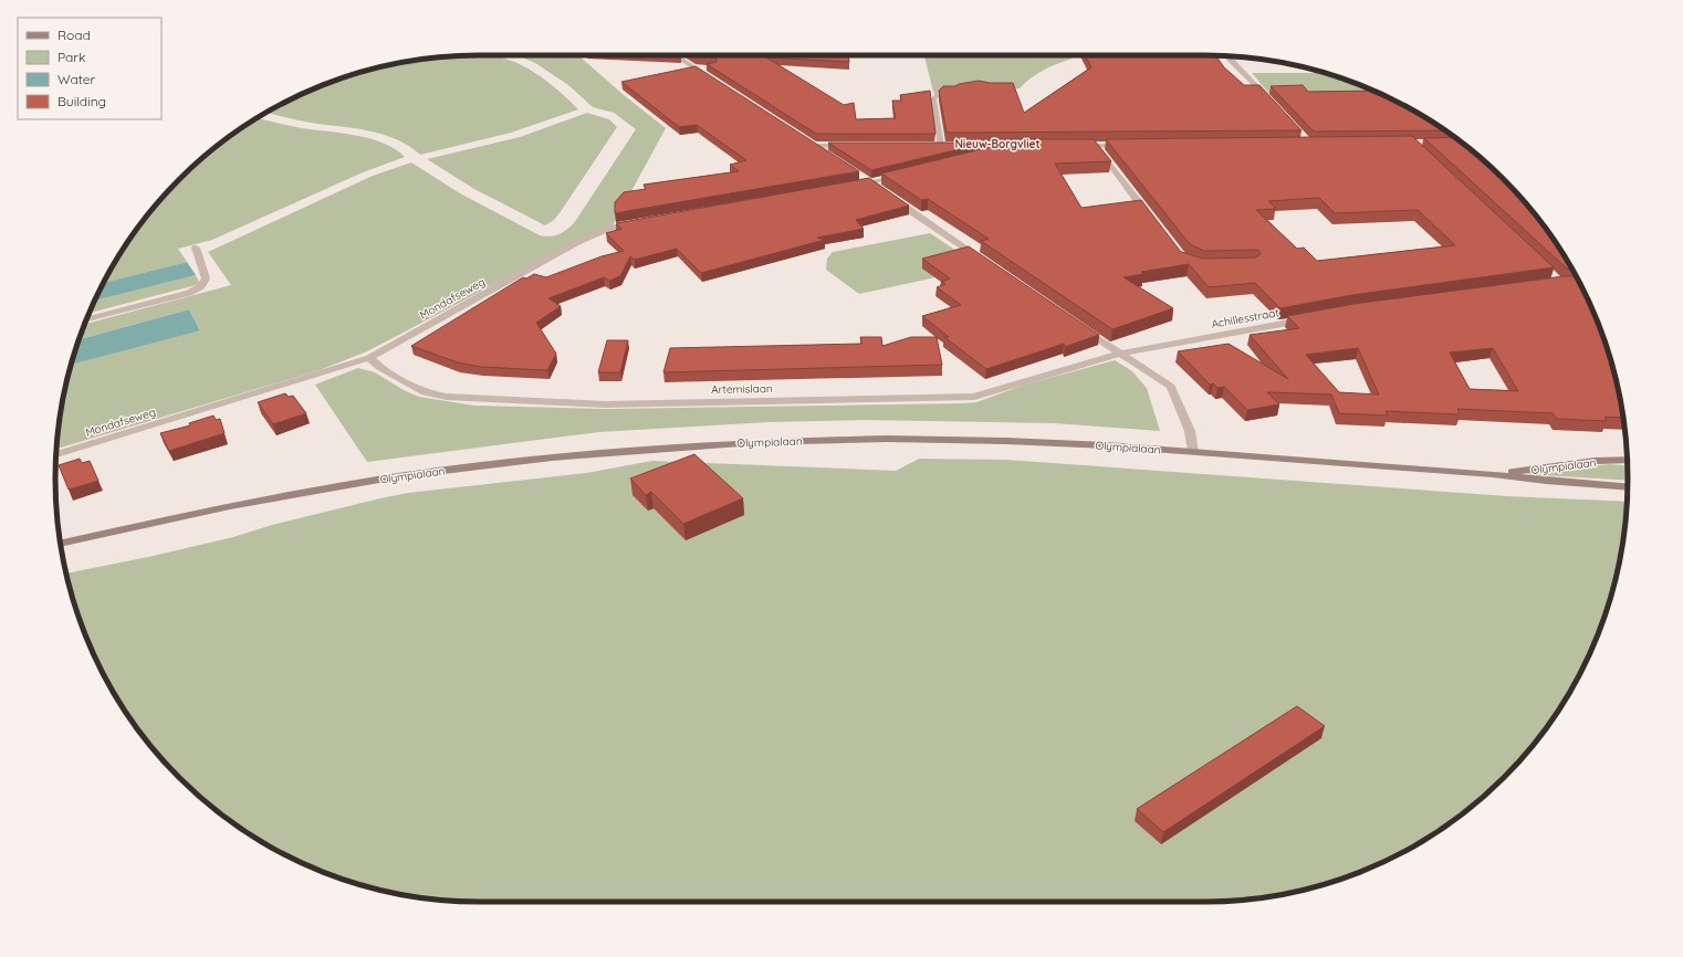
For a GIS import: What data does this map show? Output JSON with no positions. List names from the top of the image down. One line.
{"streets":{"main road":["Olympialaan"],"street":["Mondafseweg","Achillesstraat","Artemislaan"]},"crossings":[["Mondafseweg","Artemislaan"],["Achillesstraat","Artemislaan"]],"districts":["Nieuw-Borgvliet"],"legend":["Road","Park","Water","Building"]}
